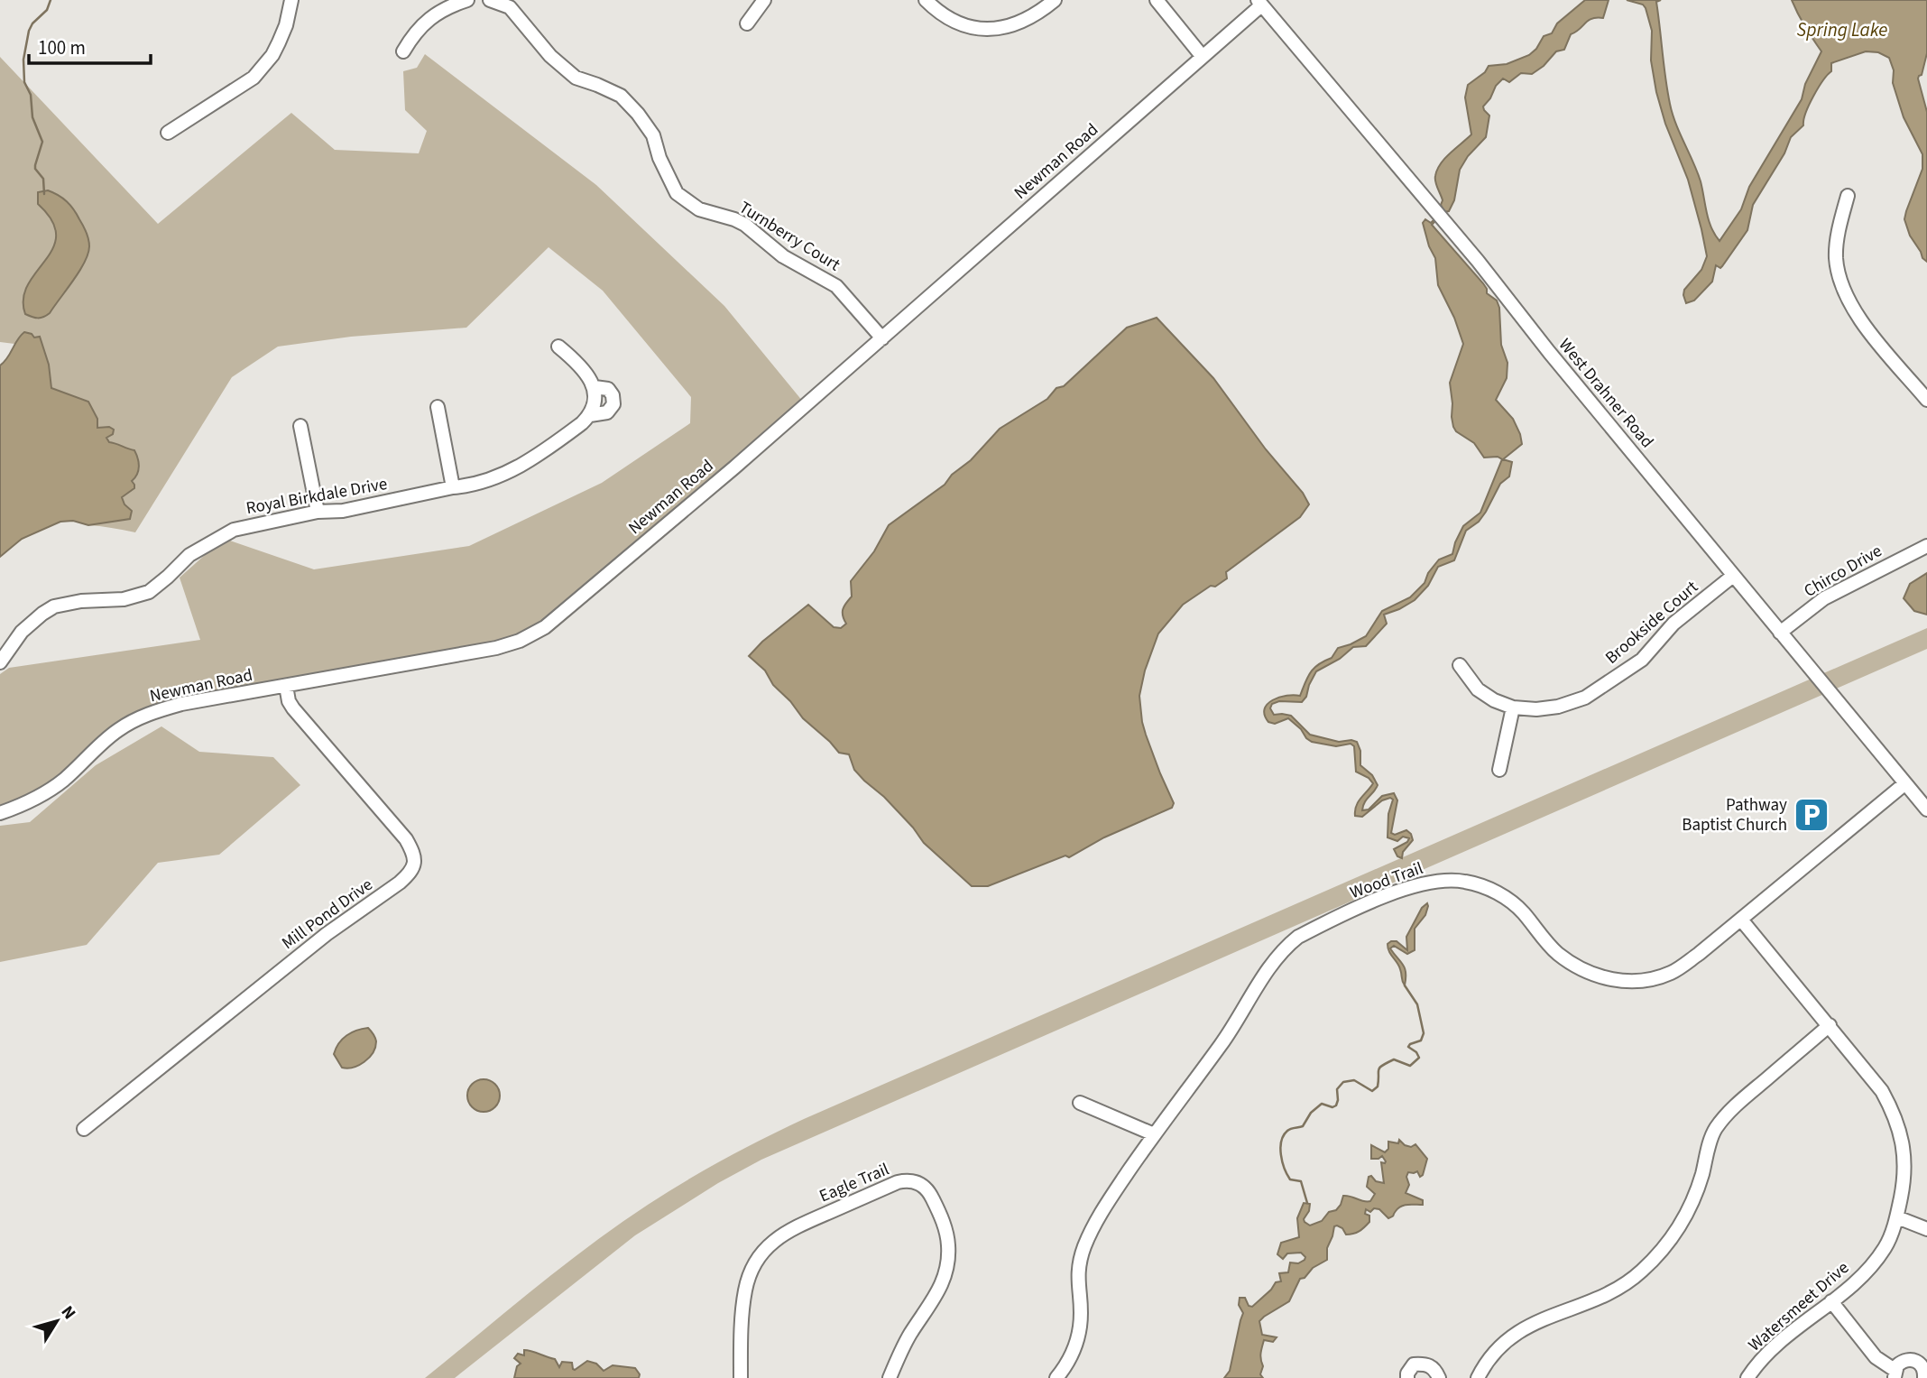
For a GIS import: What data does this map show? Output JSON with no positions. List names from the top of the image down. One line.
{"streets":{"street":["Newman Road","Turnberry Court","West Drahner Road","Royal Birkdale Drive","Chirco Drive","Brookside Court","Wood Trail","Mill Pond Drive","Eagle Trail","Watersmeet Drive"]},"crossings":[["Newman Road","Turnberry Court"],["Newman Road","West Drahner Road"],["Newman Road","Mill Pond Drive"],["West Drahner Road","Chirco Drive"],["West Drahner Road","Brookside Court"],["West Drahner Road","Wood Trail"],["Wood Trail","Watersmeet Drive"]],"water":["Spring Lake"],"places":{"parking":["Pathway Baptist Church"]},"scale_bar":"100 m","north":"top right"}
